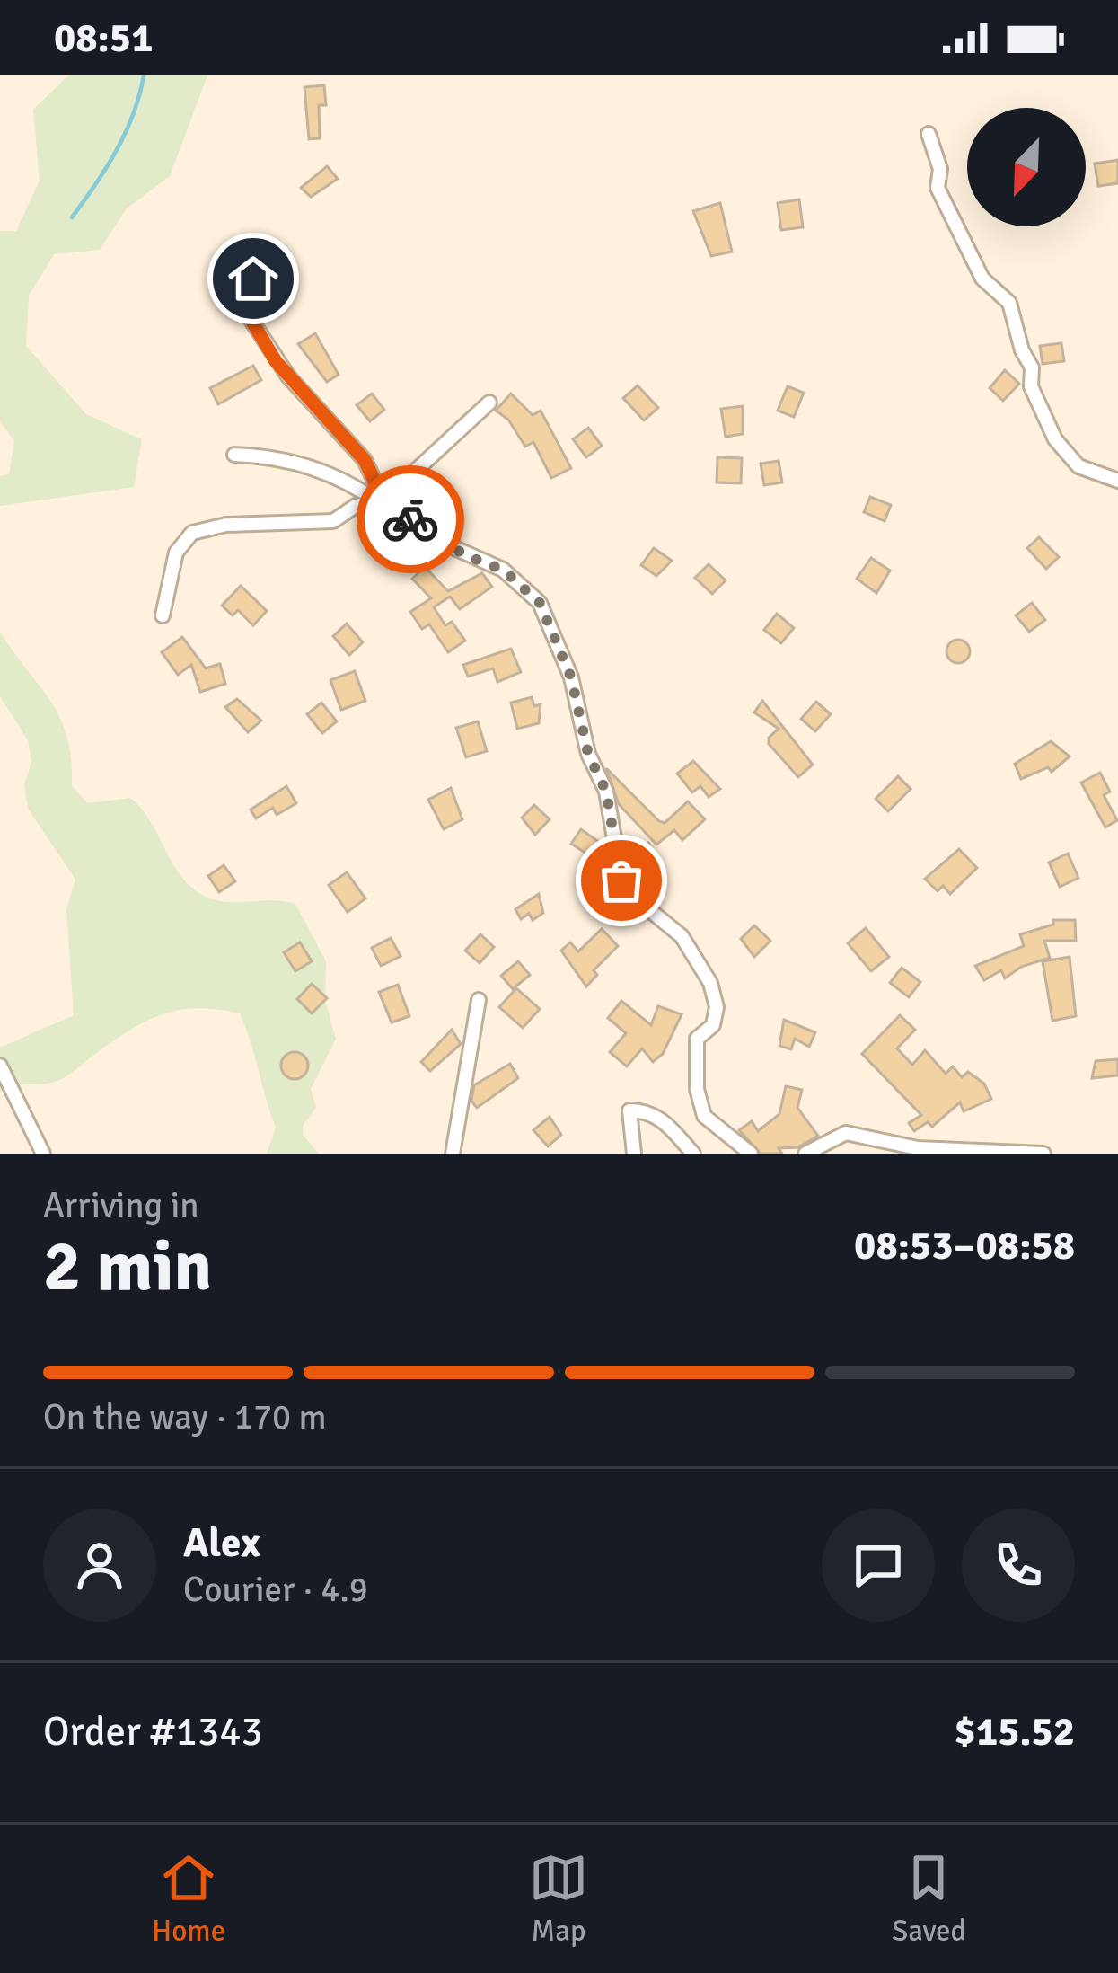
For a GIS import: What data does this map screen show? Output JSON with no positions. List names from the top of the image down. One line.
{"north":"bottom left","page":{"status":"08:51","heading":["2 min","Arriving in","08:53–08:58"],"panel":["Alex","Courier · 4.9","Order #1343","$15.52"],"bar":"On the way · 170 m","tabs":["Home","Map","Saved"]}}
